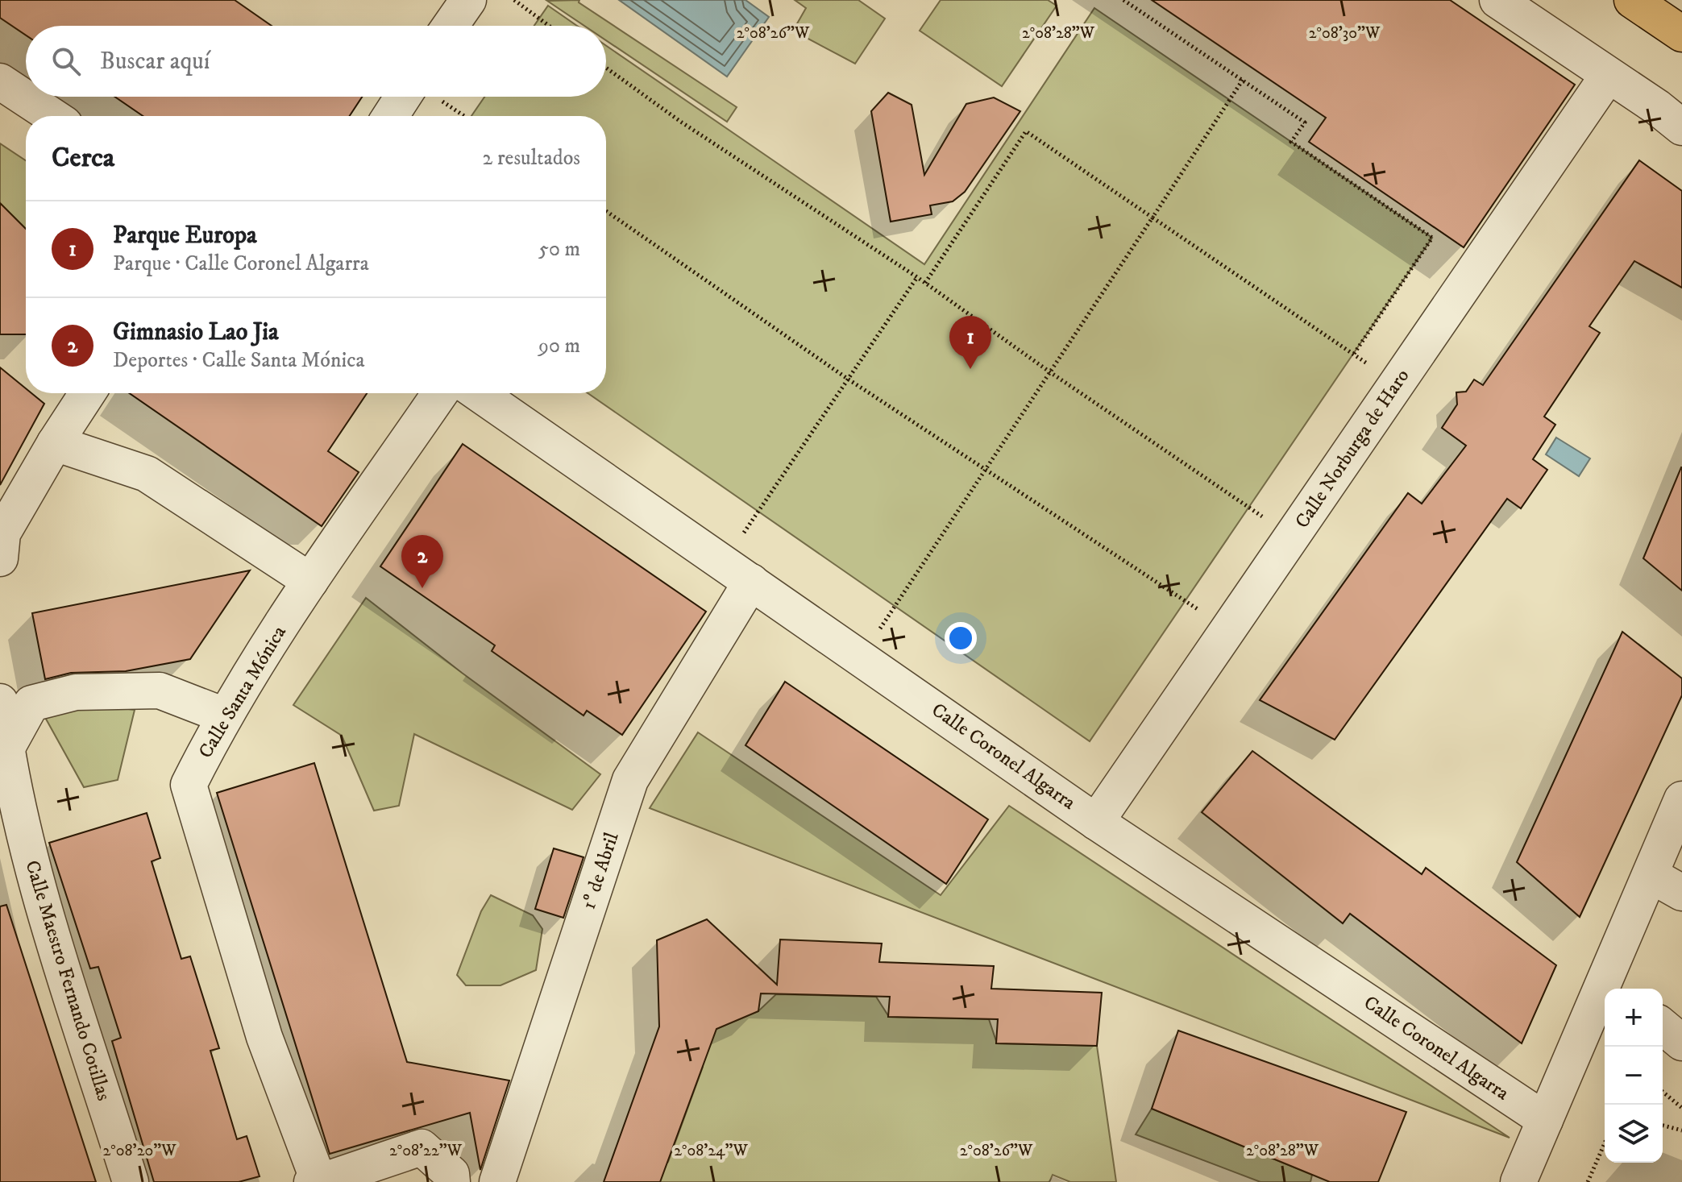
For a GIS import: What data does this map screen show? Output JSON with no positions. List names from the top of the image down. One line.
{"streets":{"street":["Calle Norburga de Haro","Calle Santa Mónica","Calle Coronel Algarra","1º de Abril","Calle Maestro Fernando Cotillas"]},"crossings":[["Calle Norburga de Haro","Calle Coronel Algarra"],["Calle Coronel Algarra","1º de Abril"]],"page":{"search":"Buscar aquí","heading":["Cerca","2 resultados"],"list":[{"mark":"1","name":"Parque Europa","note":"Parque · Calle Coronel Algarra","value":"50 m"},{"mark":"2","name":"Gimnasio Lao Jia","note":"Deportes · Calle Santa Mónica","value":"90 m"}],"pins":["1","2"],"map_buttons":["+","−"]},"coordinates":["2°08'26\"W","2°08'28\"W","2°08'30\"W","2°08'20\"W","2°08'22\"W","2°08'24\"W"]}
